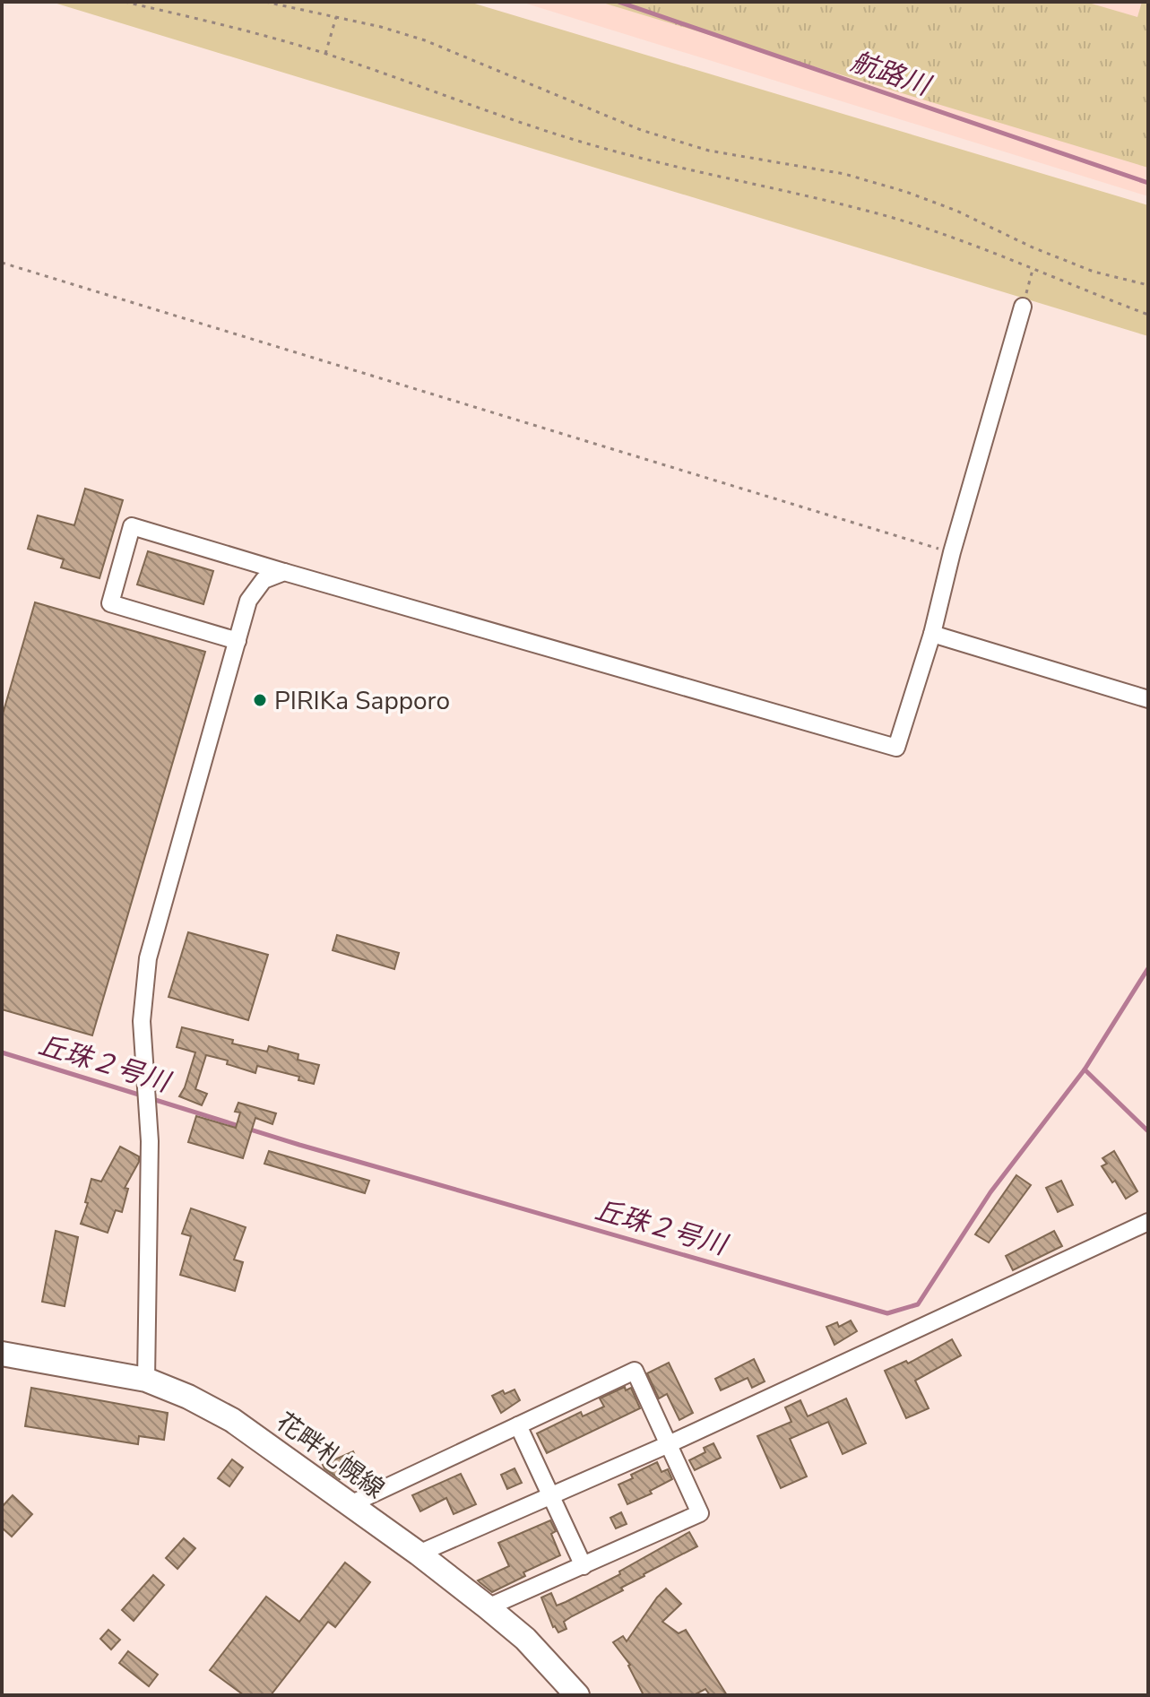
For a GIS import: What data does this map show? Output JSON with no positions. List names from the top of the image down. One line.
{"streets":{"main road":["花畔札幌線"]},"water":["航路川","丘珠２号川"],"places":["PIRIKa Sapporo"]}
